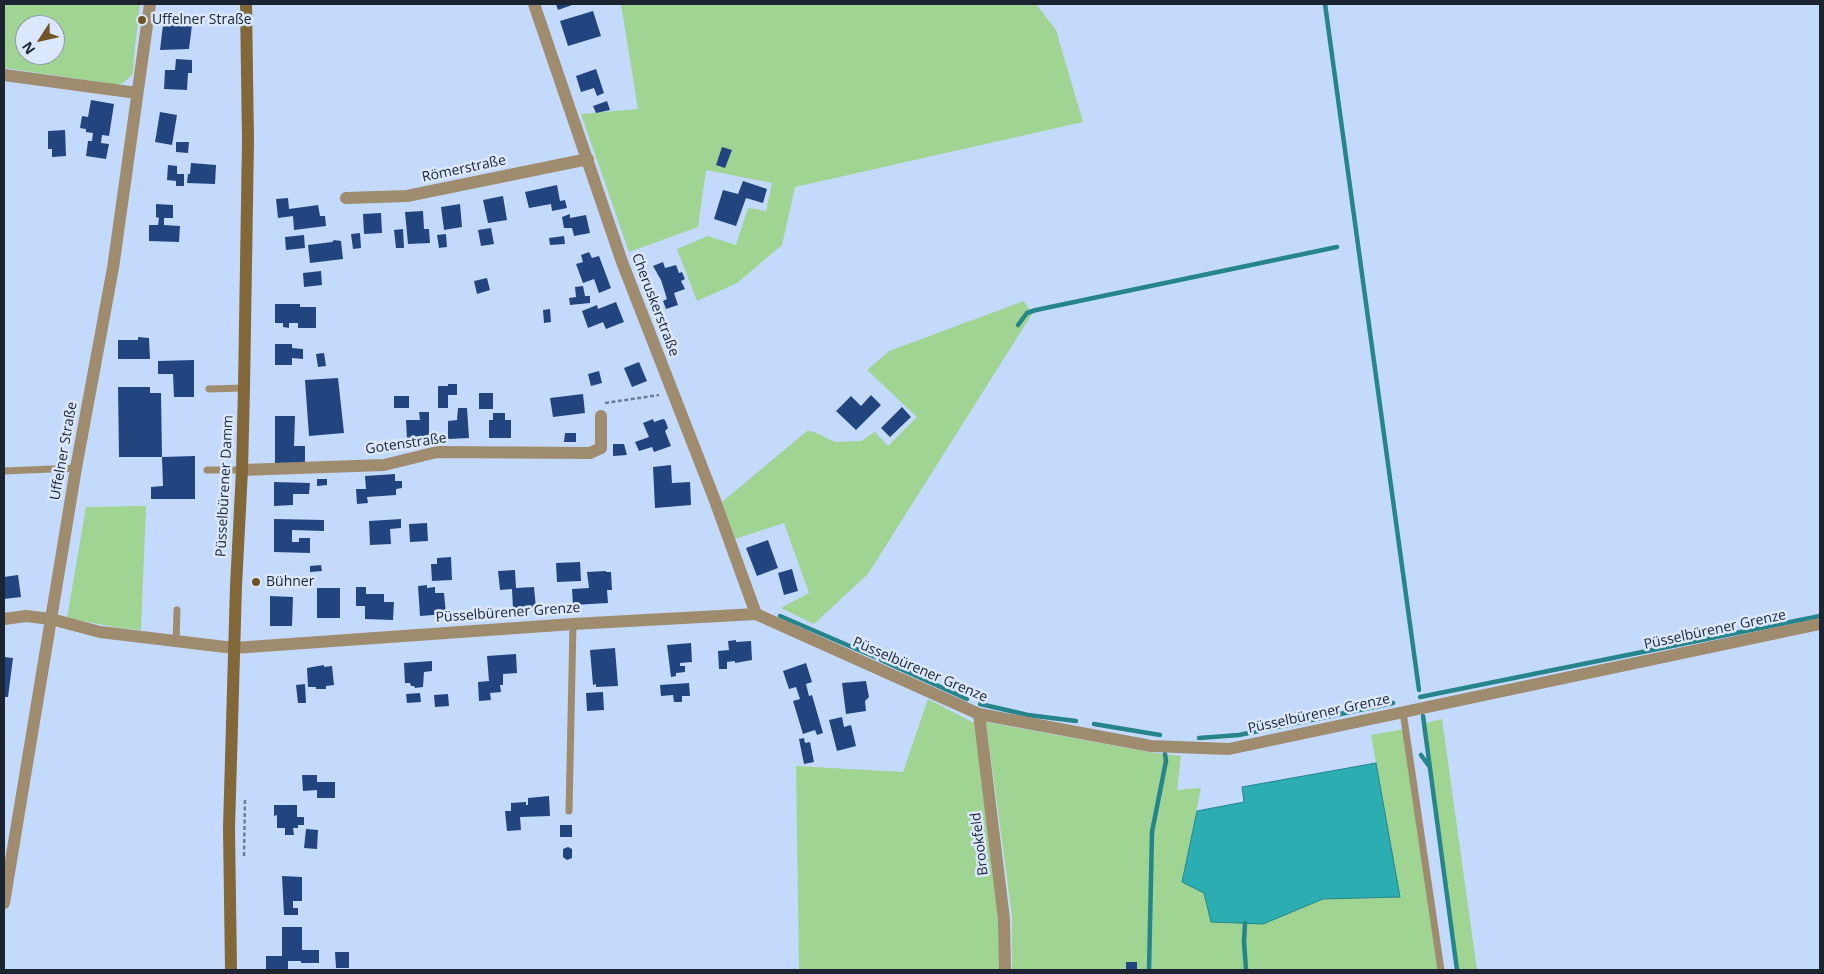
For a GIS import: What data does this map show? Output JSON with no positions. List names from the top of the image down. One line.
{"streets":{"main road":["Püsselbürener Damm"],"street":["Römerstraße","Cheruskerstraße","Gotenstraße","Uffelner Straße","Püsselbürener Grenze","Brookfeld"]},"crossings":[["Römerstraße","Cheruskerstraße"],["Cheruskerstraße","Püsselbürener Grenze"],["Gotenstraße","Püsselbürener Damm"],["Uffelner Straße","Püsselbürener Grenze"],["Püsselbürener Damm","Püsselbürener Grenze"],["Püsselbürener Grenze","Brookfeld"]],"places":["Uffelner Straße","Bühner"],"north":"bottom left"}
